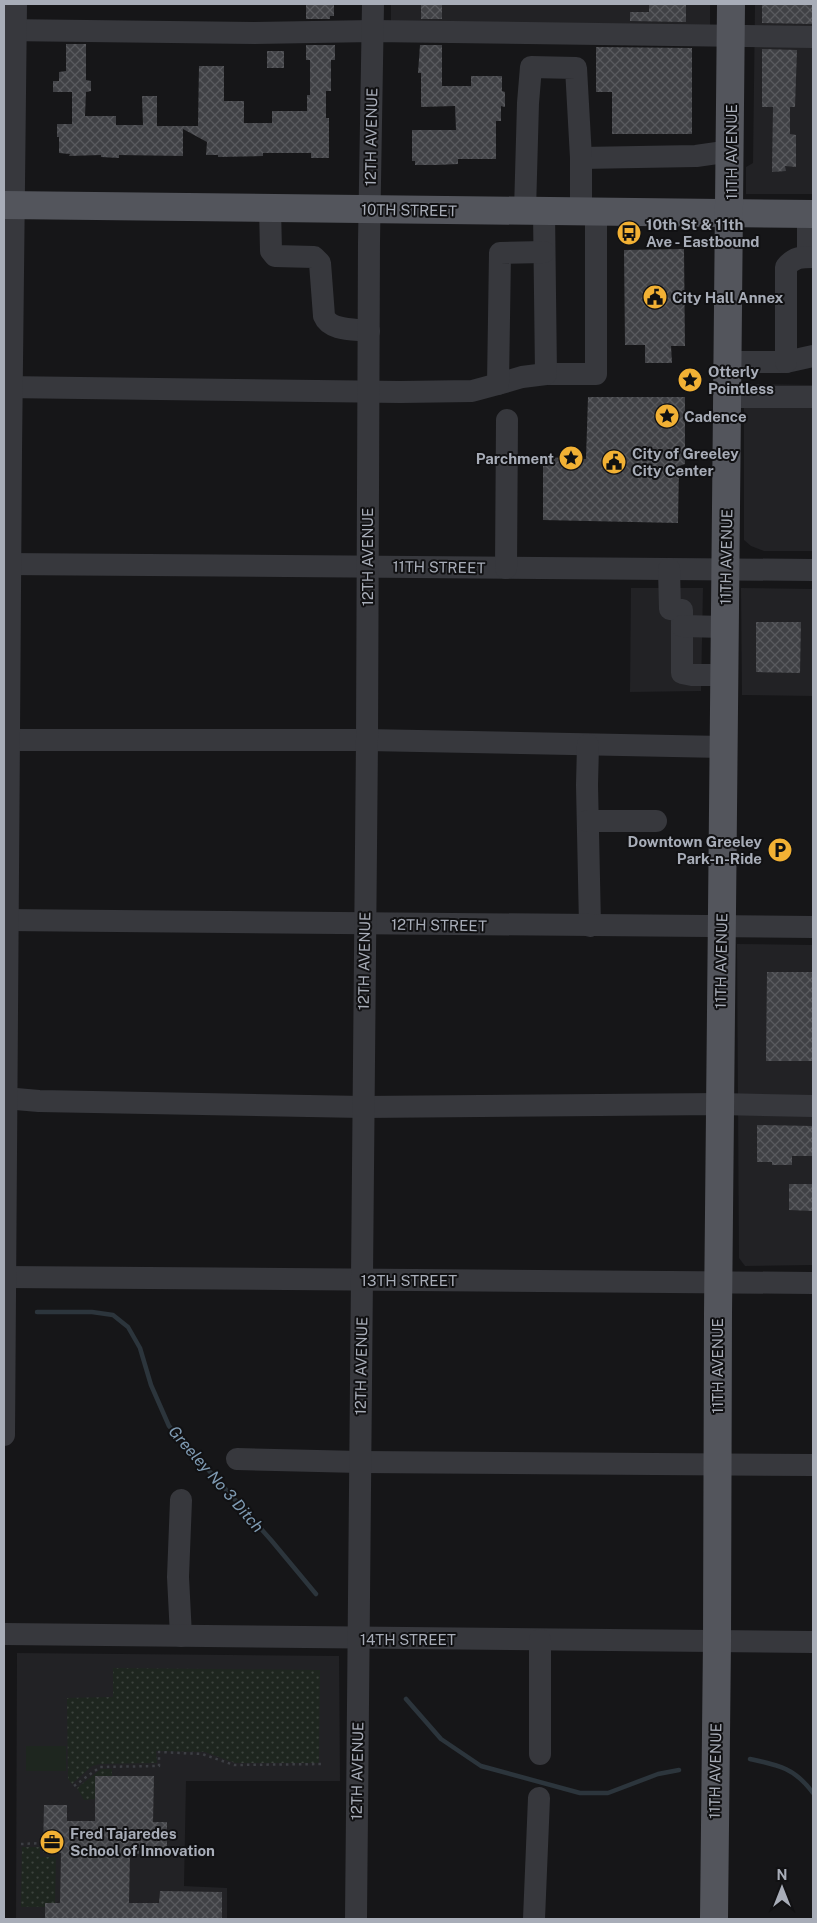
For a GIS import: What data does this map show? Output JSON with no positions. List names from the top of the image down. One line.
{"streets":{"main road":["11TH AVENUE","10TH STREET"],"street":["12TH AVENUE","11TH STREET","12TH STREET","13TH STREET","14TH STREET"]},"crossings":[["12TH AVENUE","10TH STREET"],["12TH AVENUE","11TH STREET"],["12TH AVENUE","12TH STREET"],["12TH AVENUE","13TH STREET"],["12TH AVENUE","14TH STREET"],["11TH AVENUE","10TH STREET"],["11TH AVENUE","11TH STREET"],["11TH AVENUE","12TH STREET"],["11TH AVENUE","13TH STREET"],["11TH AVENUE","14TH STREET"]],"water":["Greeley No 3 Ditch"],"places":{"bus stop":["10th St & 11th Ave - Eastbound"],"public building":["City Hall Annex","City of Greeley City Center"],"place":["Otterly Pointless","Cadence","Parchment"],"parking":["Downtown Greeley Park-n-Ride"],"office":["Fred Tajaredes School of Innovation"]},"north":"top"}
